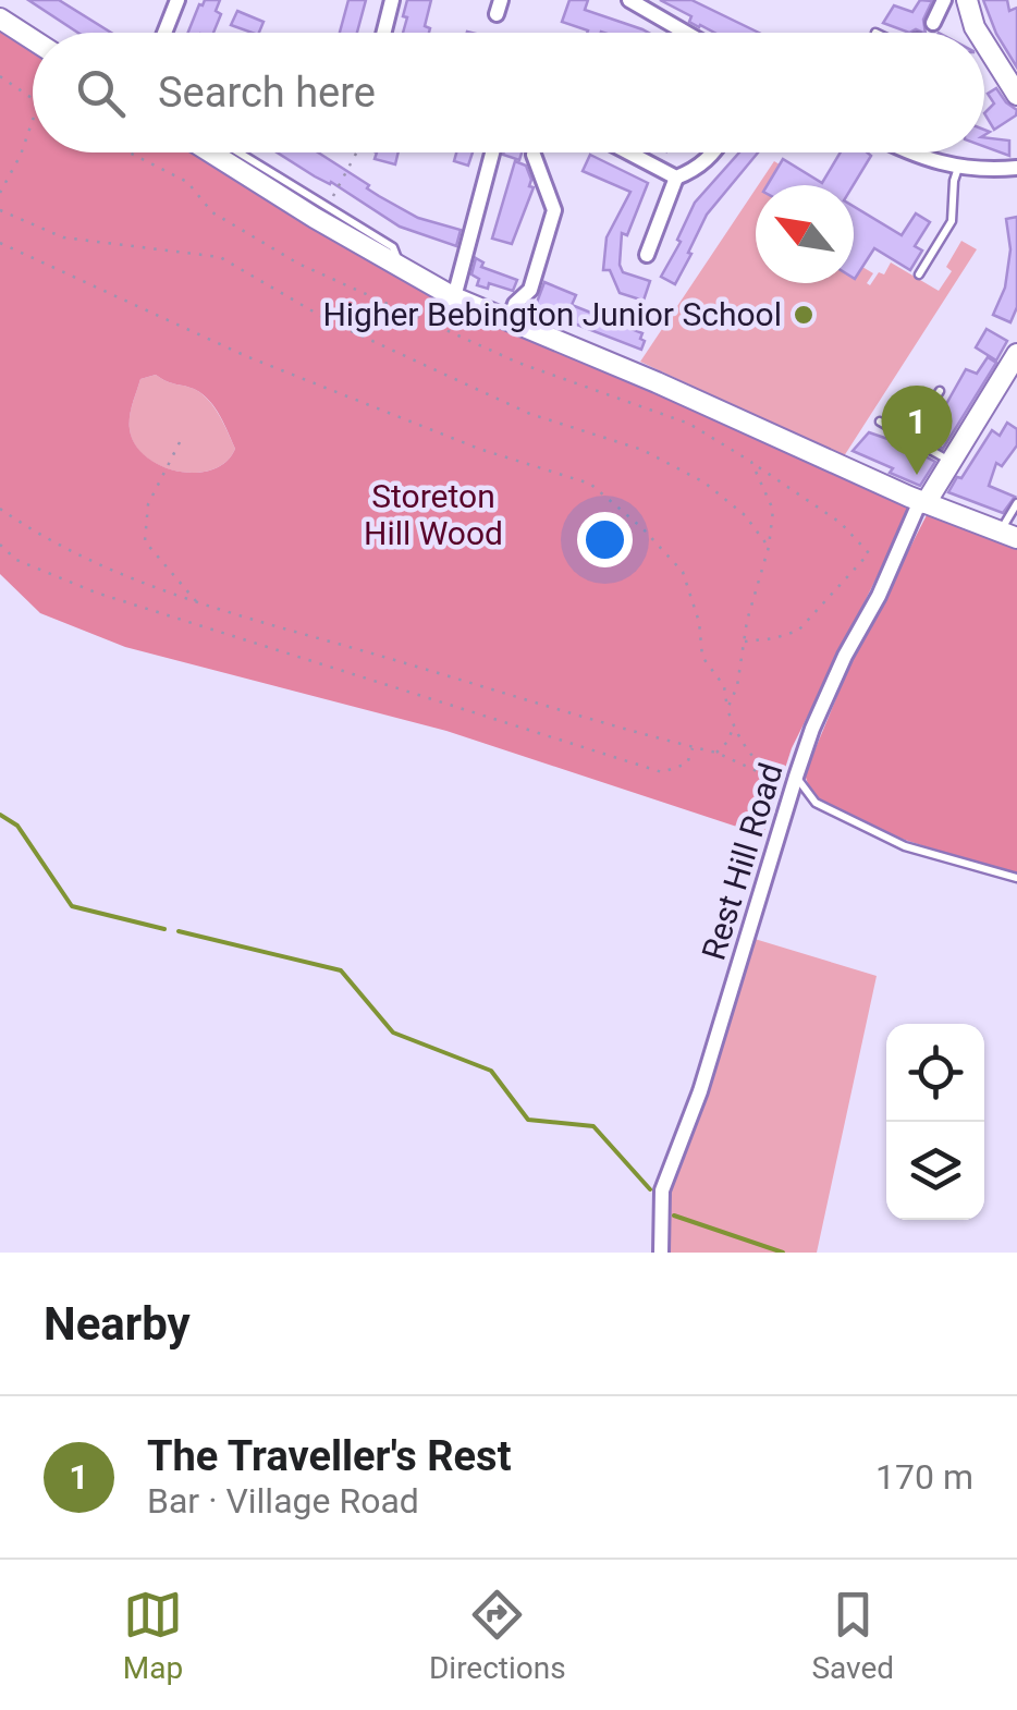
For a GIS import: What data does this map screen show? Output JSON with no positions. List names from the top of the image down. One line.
{"streets":{"street":["Rest Hill Road"]},"parks":["Storeton Hill Wood"],"places":["Higher Bebington Junior School"],"north":"top left","page":{"search":"Search here","pins":"1","heading":"Nearby","list":[{"mark":"1","name":"The Traveller's Rest","note":"Bar · Village Road","value":"170 m"}],"nav":["Map","Directions","Saved"]}}
